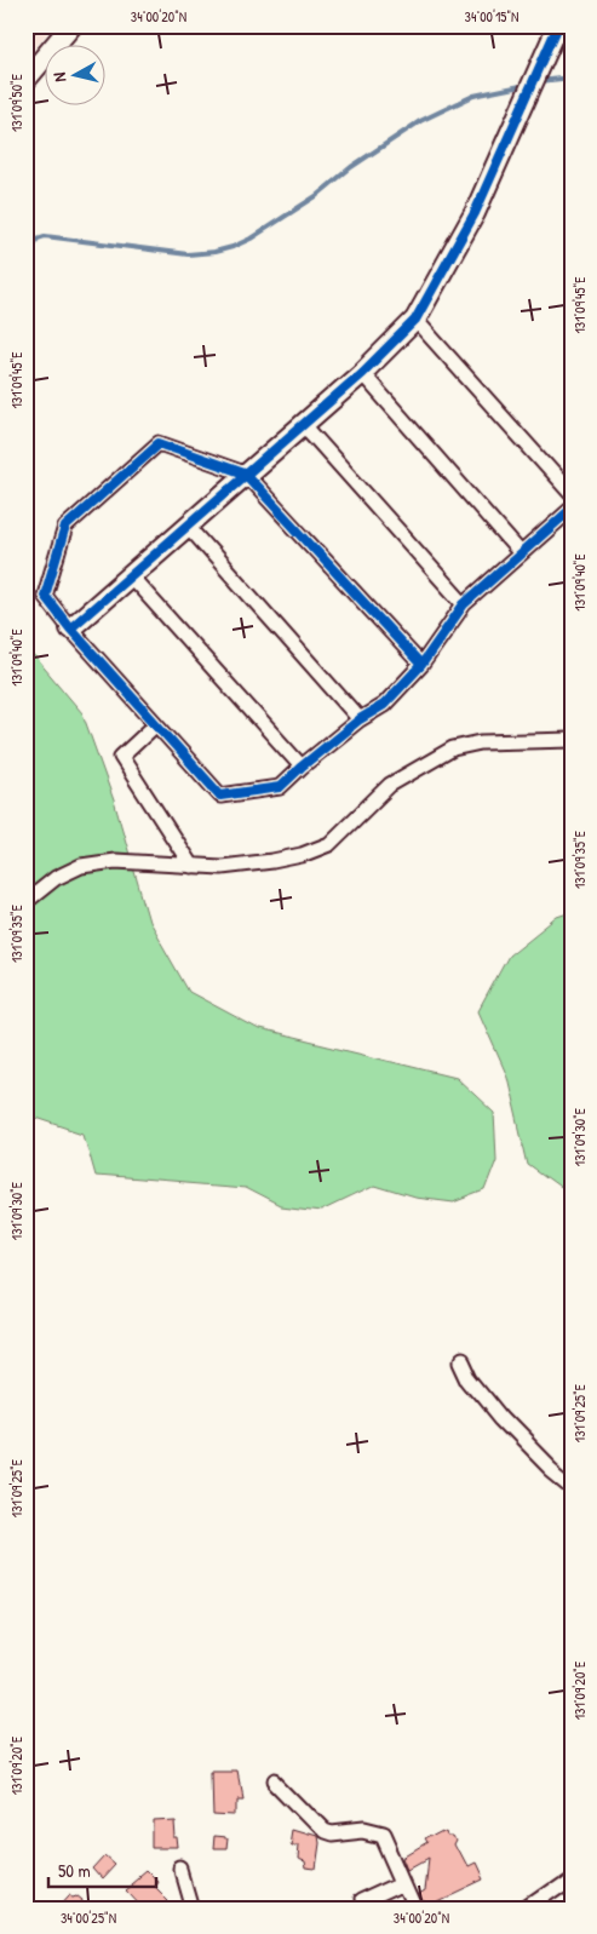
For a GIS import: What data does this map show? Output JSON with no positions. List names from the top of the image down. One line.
{"scale_bar":"50 m","north":"left","coordinates":["34°00'20\"N","34°00'15\"N","131°09'50\"E","131°09'45\"E","131°09'40\"E","131°09'35\"E","131°09'30\"E","131°09'25\"E","131°09'20\"E","34°00'25\"N"]}
